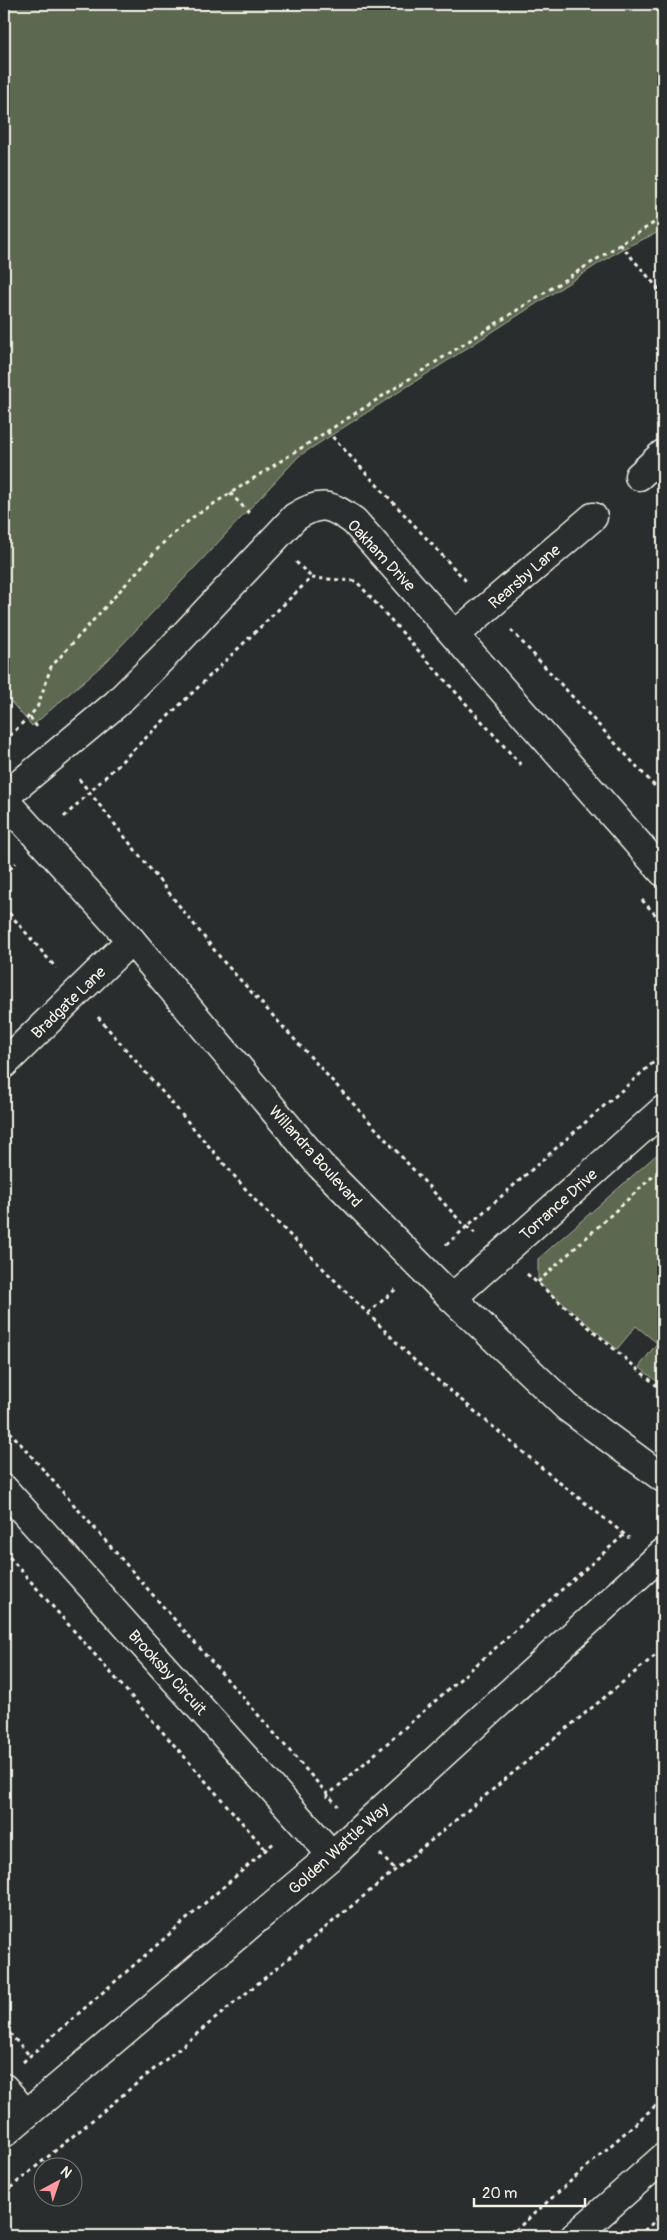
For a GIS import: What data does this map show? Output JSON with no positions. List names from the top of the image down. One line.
{"streets":{"street":["Oakham Drive","Rearsby Lane","Bradgate Lane","Willandra Boulevard","Torrance Drive","Brooksby Circuit","Golden Wattle Way"]},"crossings":[["Oakham Drive","Rearsby Lane"],["Oakham Drive","Willandra Boulevard"],["Bradgate Lane","Willandra Boulevard"],["Willandra Boulevard","Torrance Drive"],["Brooksby Circuit","Golden Wattle Way"]],"scale_bar":"20 m","north":"top right"}
